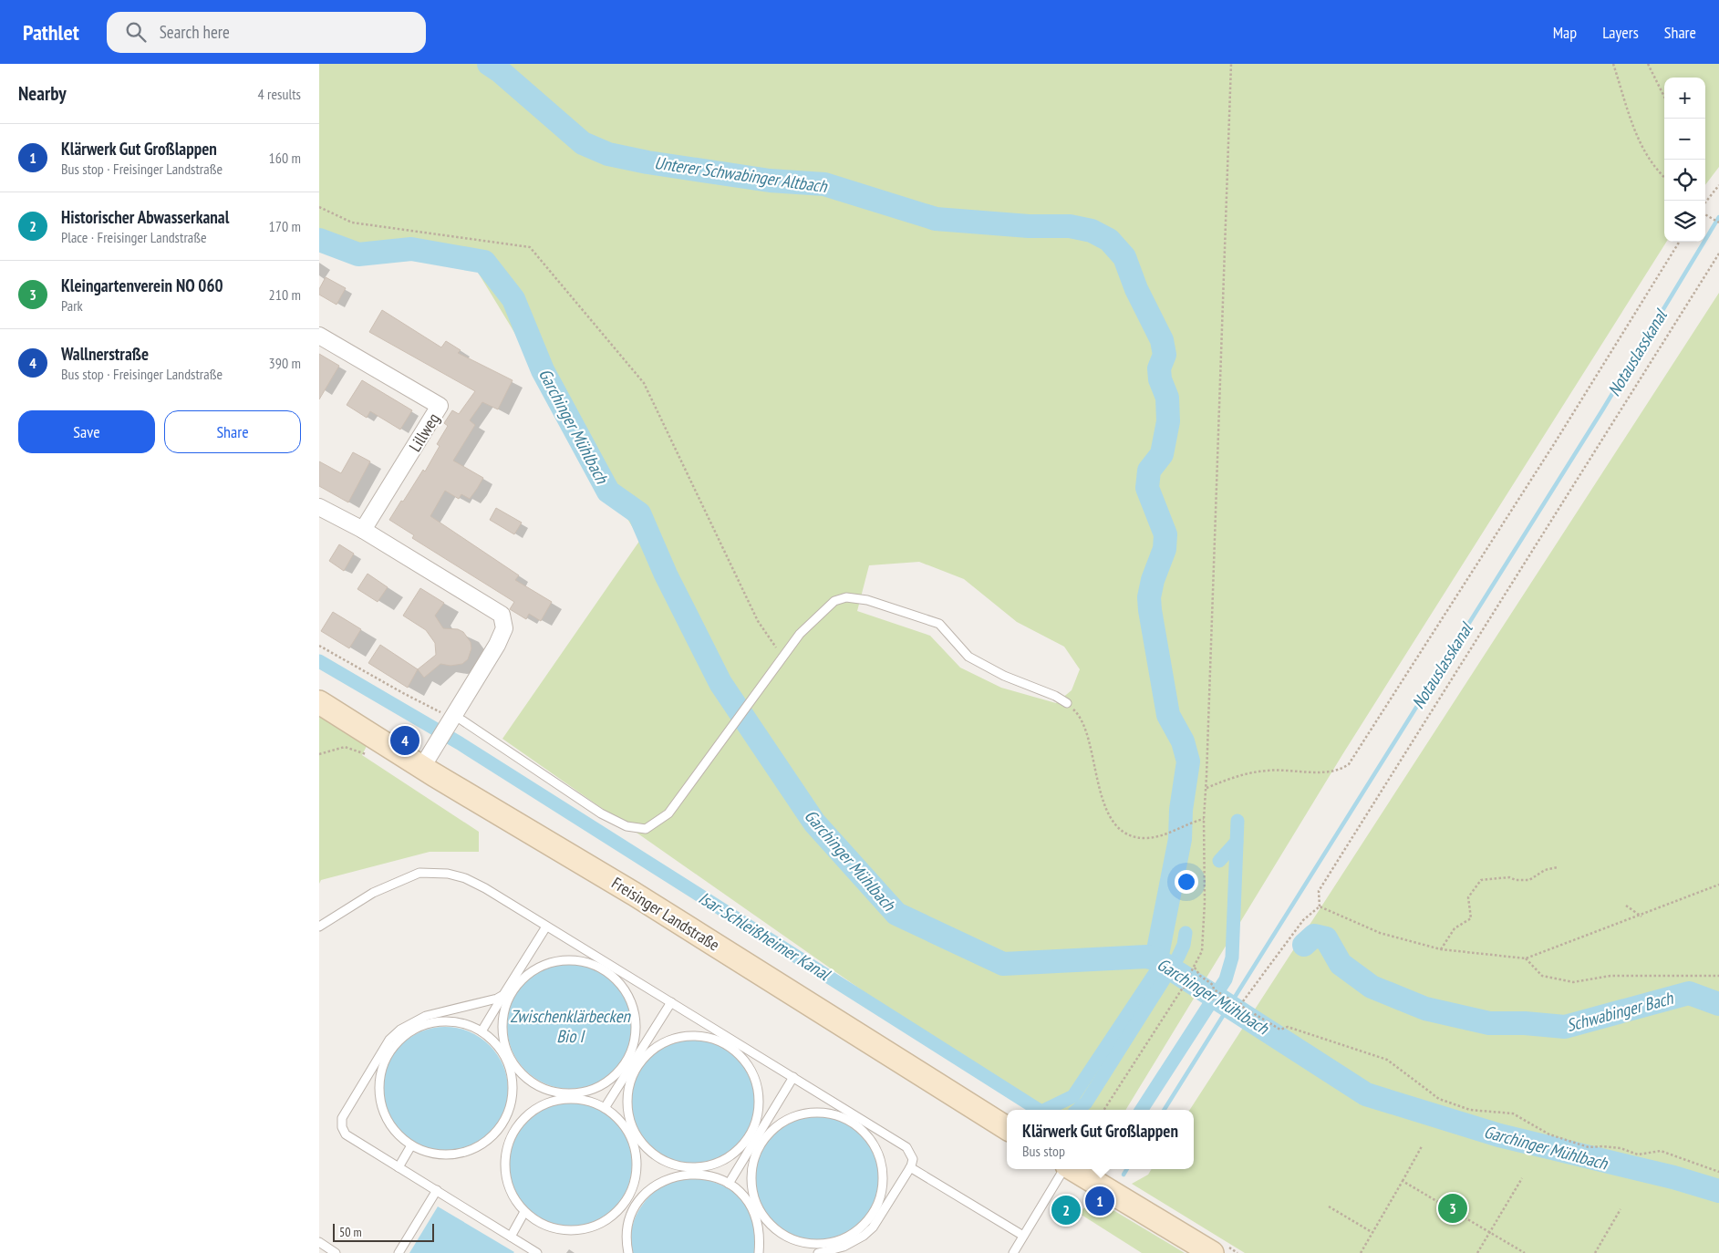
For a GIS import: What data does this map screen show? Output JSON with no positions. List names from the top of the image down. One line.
{"streets":{"main road":["Freisinger Landstraße"],"street":["Lillweg"]},"water":["Unterer Schwabinger Altbach","Notauslasskanal","Garchinger Mühlbach","Isar-Schleißheimer Kanal","Schwabinger Bach","Zwischenklärbecken Bio I"],"scale_bar":"50 m","page":{"header":"Pathlet","search":"Search here","nav":["Map","Layers","Share"],"heading":["Nearby","4 results"],"map_buttons":["+","−"],"list":[{"mark":"1","name":"Klärwerk Gut Großlappen","note":"Bus stop · Freisinger Landstraße","value":"160 m"},{"mark":"2","name":"Historischer Abwasserkanal","note":"Place · Freisinger Landstraße","value":"170 m"},{"mark":"3","name":"Kleingartenverein NO 060","note":"Park","value":"210 m"},{"mark":"4","name":"Wallnerstraße","note":"Bus stop · Freisinger Landstraße","value":"390 m"}],"buttons":["Save","Share"],"pins":["4","1","3","2"],"popup":["Klärwerk Gut Großlappen","Bus stop"],"scale":"50 m"}}
